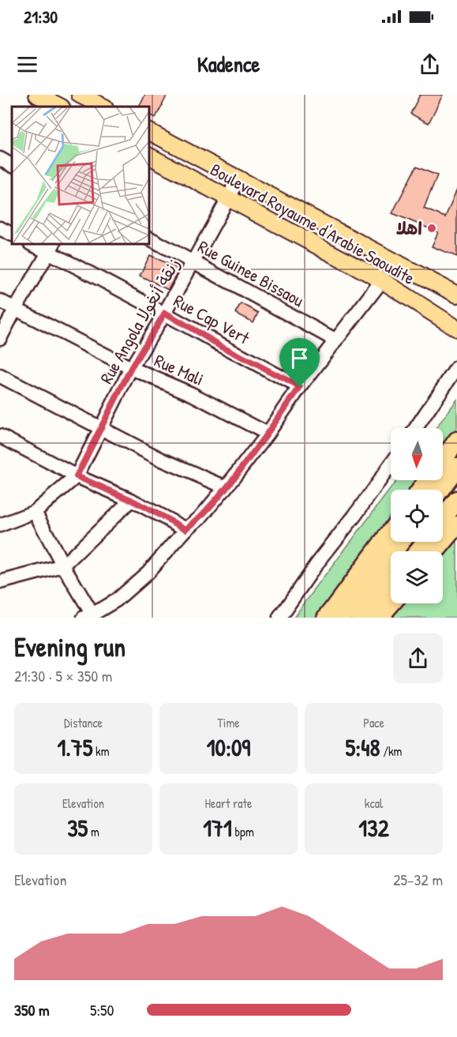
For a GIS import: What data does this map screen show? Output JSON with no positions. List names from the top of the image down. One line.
{"streets":{"main road":["Boulevard Royaume d'Arabie Saoudite"],"street":["Rue Guinee Bissaou","Rue Cap Vert","Rue Angola زنقة أنغولا","Rue Mali"]},"crossings":[["Boulevard Royaume d'Arabie Saoudite","Rue Angola زنقة أنغولا"],["Rue Guinee Bissaou","Rue Angola زنقة أنغولا"],["Rue Cap Vert","Rue Angola زنقة أنغولا"],["Rue Angola زنقة أنغولا","Rue Mali"]],"places":["اهلا"],"north":"bottom","page":{"status":"21:30","header":"Kadence","heading":["Evening run","21:30 · 5 × 350 m"],"stats":[["Distance","1.75 km"],["Time","10:09"],["Pace","5:48 /km"],["Elevation","35 m"],["Heart rate","171 bpm"],["kcal","132"]],"chart":["Elevation","25–32 m"],"list":[{"name":"350 m","note":"5:50"}]}}
